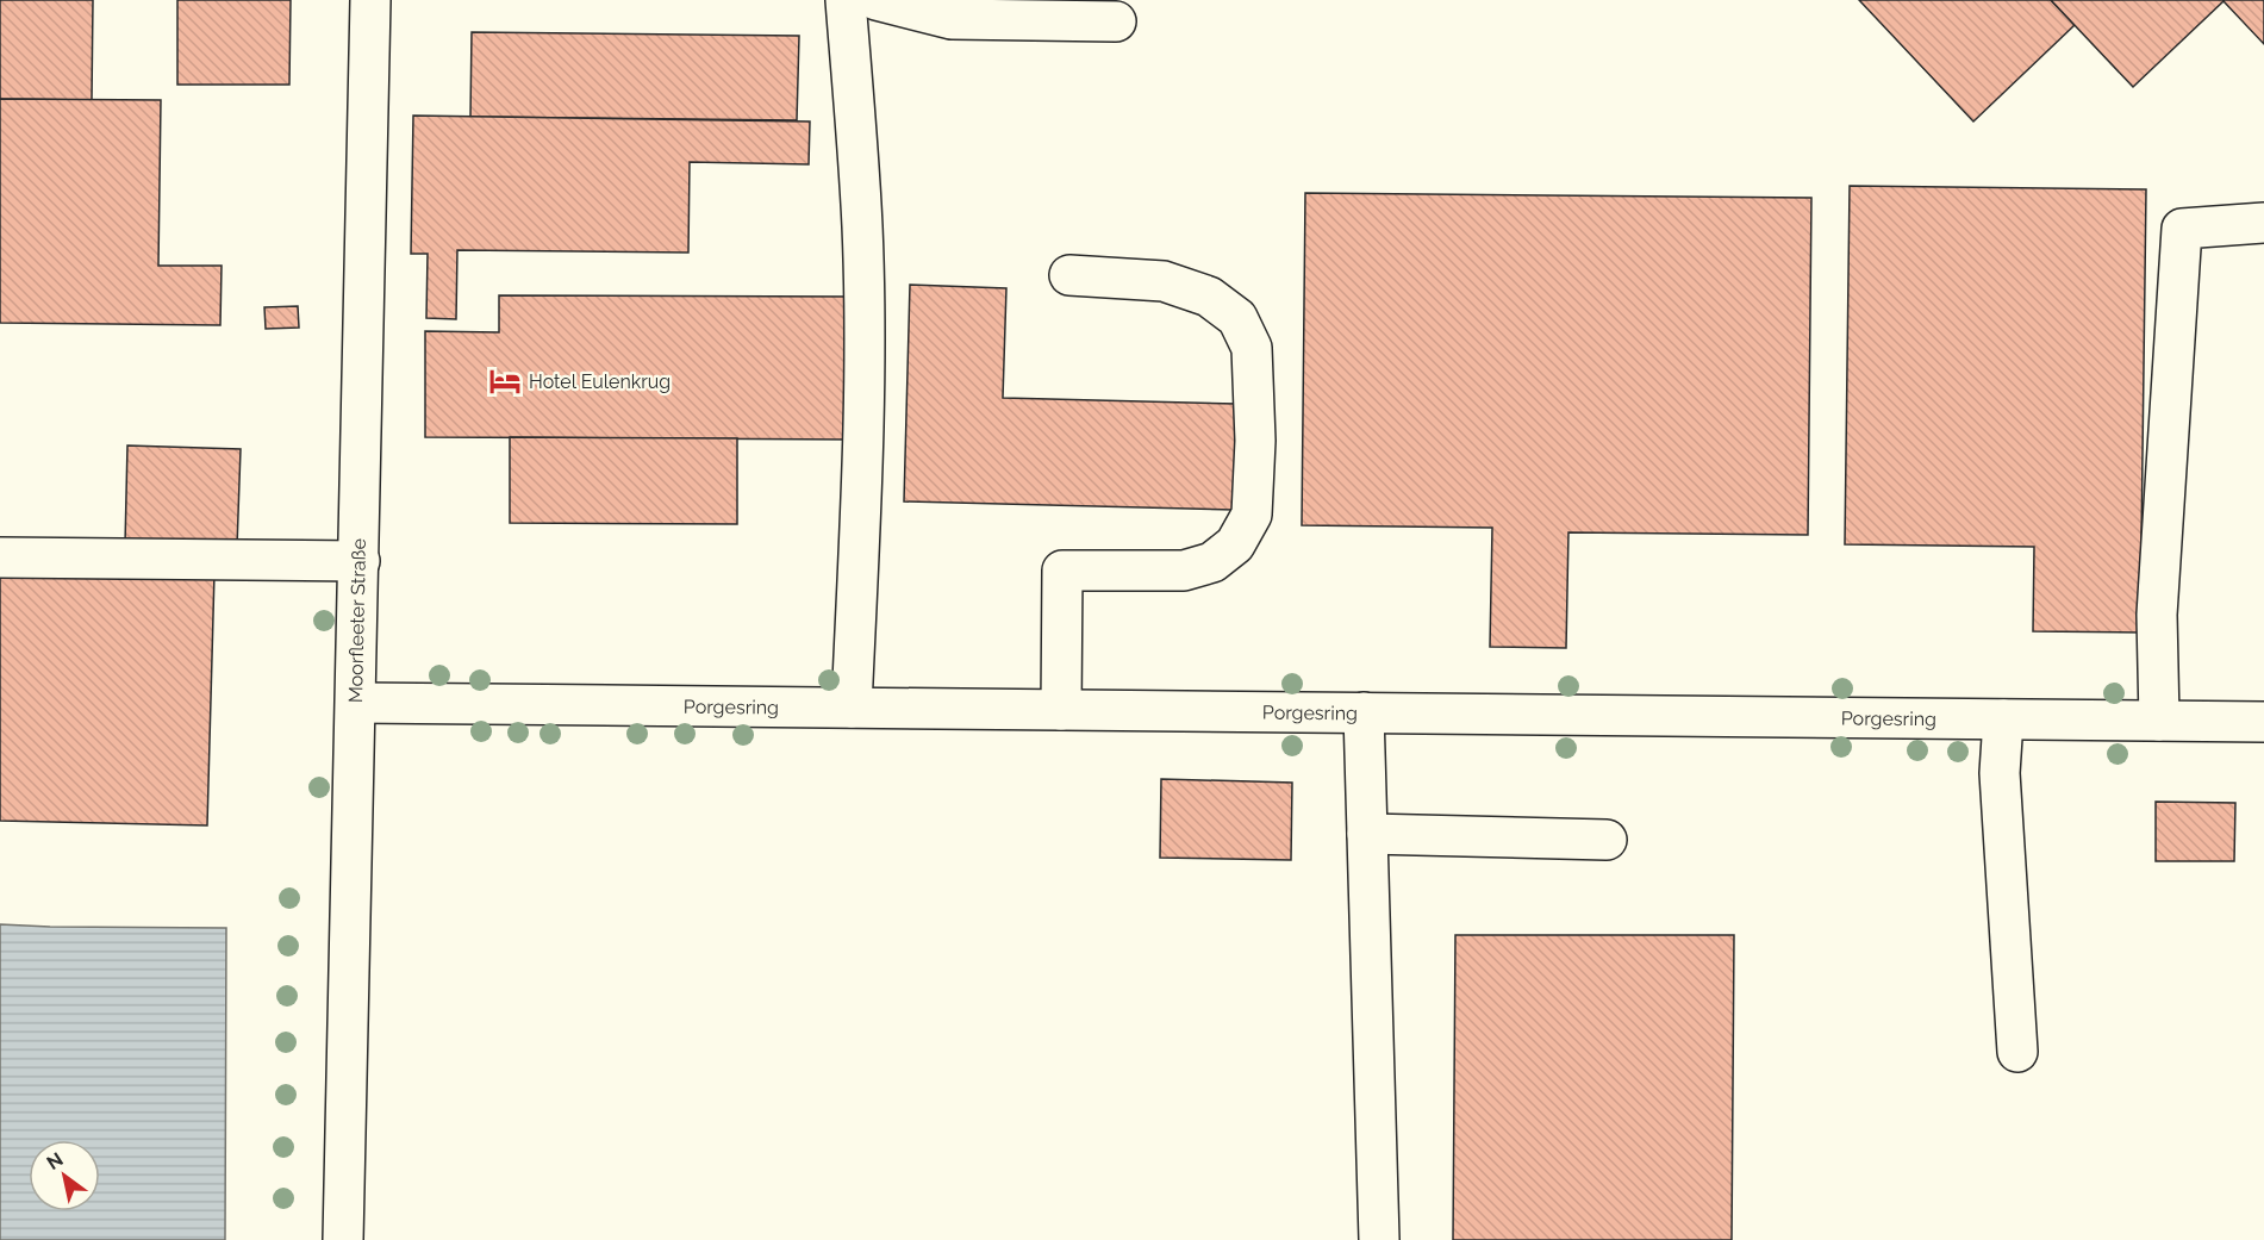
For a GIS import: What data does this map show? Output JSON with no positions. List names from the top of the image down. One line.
{"streets":{"street":["Moorfleeter Straße","Porgesring"]},"crossings":[["Moorfleeter Straße","Porgesring"]],"places":{"hotel":["Hotel Eulenkrug"]},"north":"top left"}
